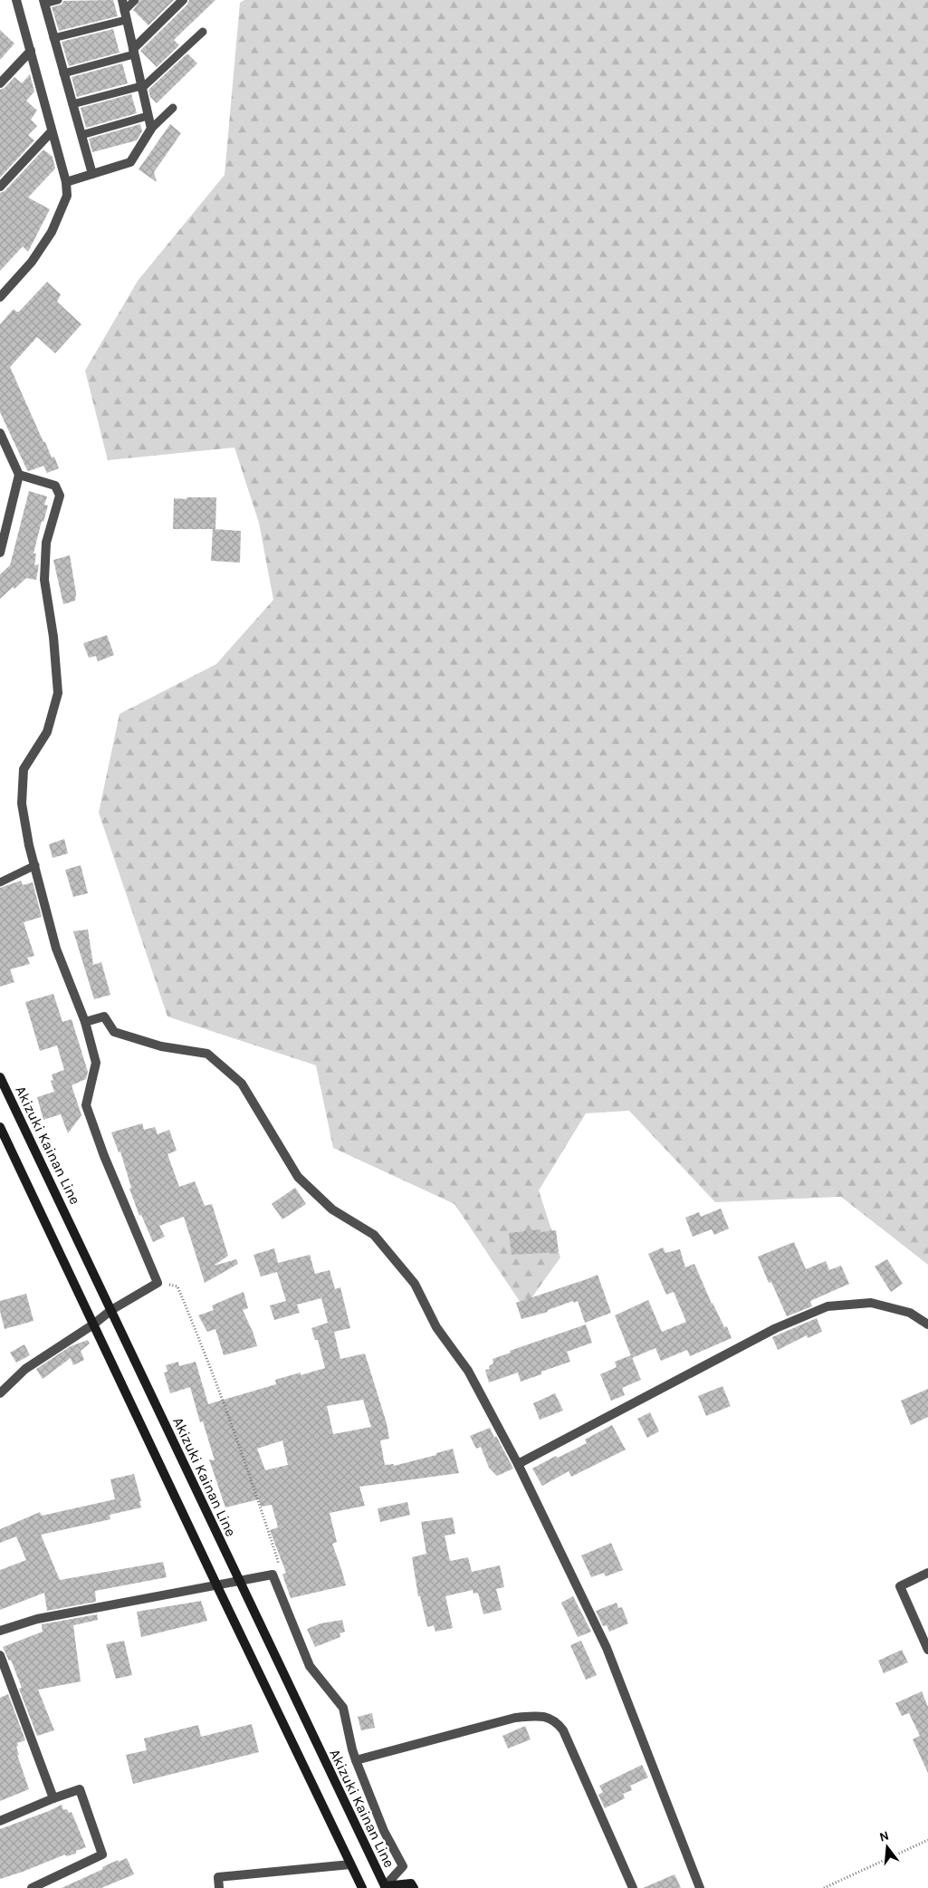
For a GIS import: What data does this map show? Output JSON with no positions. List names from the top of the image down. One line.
{"streets":{"main road":["Akizuki Kainan Line"]},"north":"top"}
